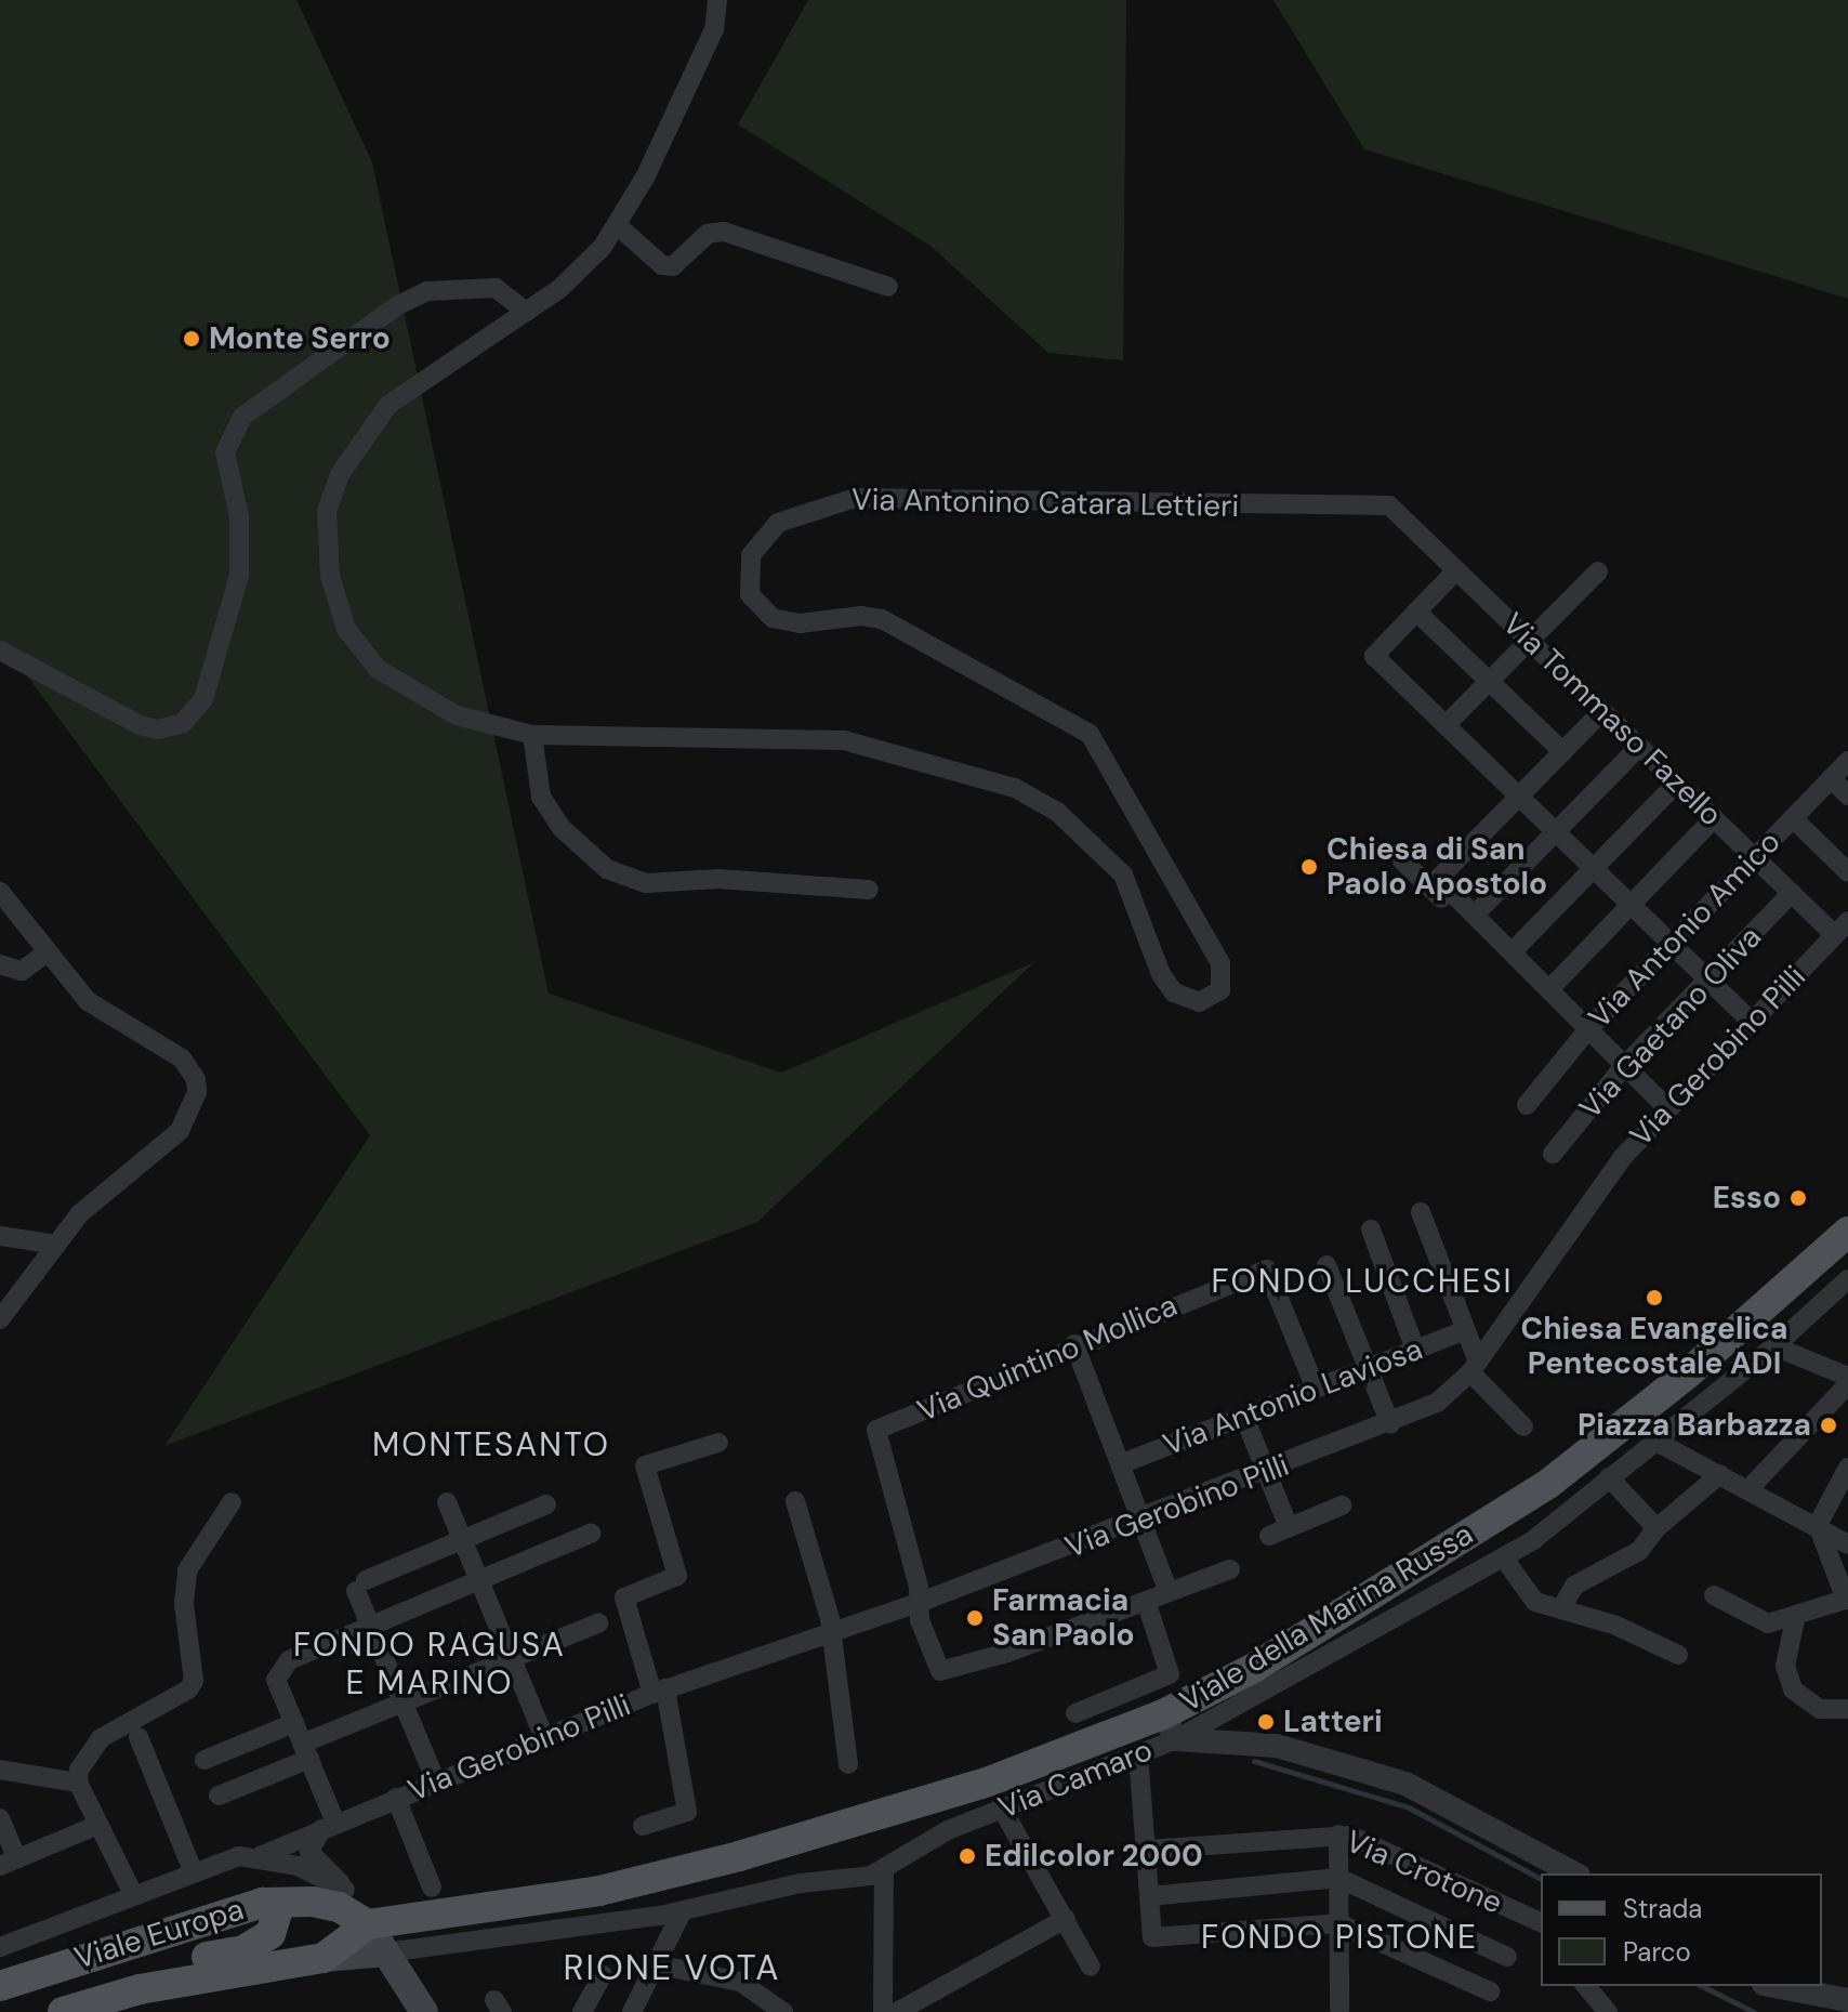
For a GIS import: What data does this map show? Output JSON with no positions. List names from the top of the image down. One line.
{"streets":{"main road":["Viale della Marina Russa","Viale Europa"],"street":["Via Antonino Catara Lettieri","Via Tommaso Fazello","Via Antonio Amico","Via Gaetano Oliva","Via Gerobino Pilli","Via Quintino Mollica","Via Antonio Laviosa","Via Camaro","Via Crotone"]},"crossings":[["Via Antonino Catara Lettieri","Via Tommaso Fazello"],["Via Tommaso Fazello","Via Antonio Amico"],["Via Tommaso Fazello","Via Gaetano Oliva"],["Via Tommaso Fazello","Via Gerobino Pilli"],["Via Gerobino Pilli","Via Quintino Mollica"],["Via Gerobino Pilli","Viale Europa"],["Via Quintino Mollica","Via Antonio Laviosa"],["Viale della Marina Russa","Via Camaro"],["Viale della Marina Russa","Viale Europa"]],"districts":["FONDO LUCCHESI","MONTESANTO","FONDO RAGUSA E MARINO","FONDO PISTONE","RIONE VOTA"],"places":["Monte Serro","Chiesa di San Paolo Apostolo","Esso","Chiesa Evangelica Pentecostale ADI","Piazza Barbazza","Farmacia San Paolo","Latteri","Edilcolor 2000"],"legend":["Strada","Parco"]}
